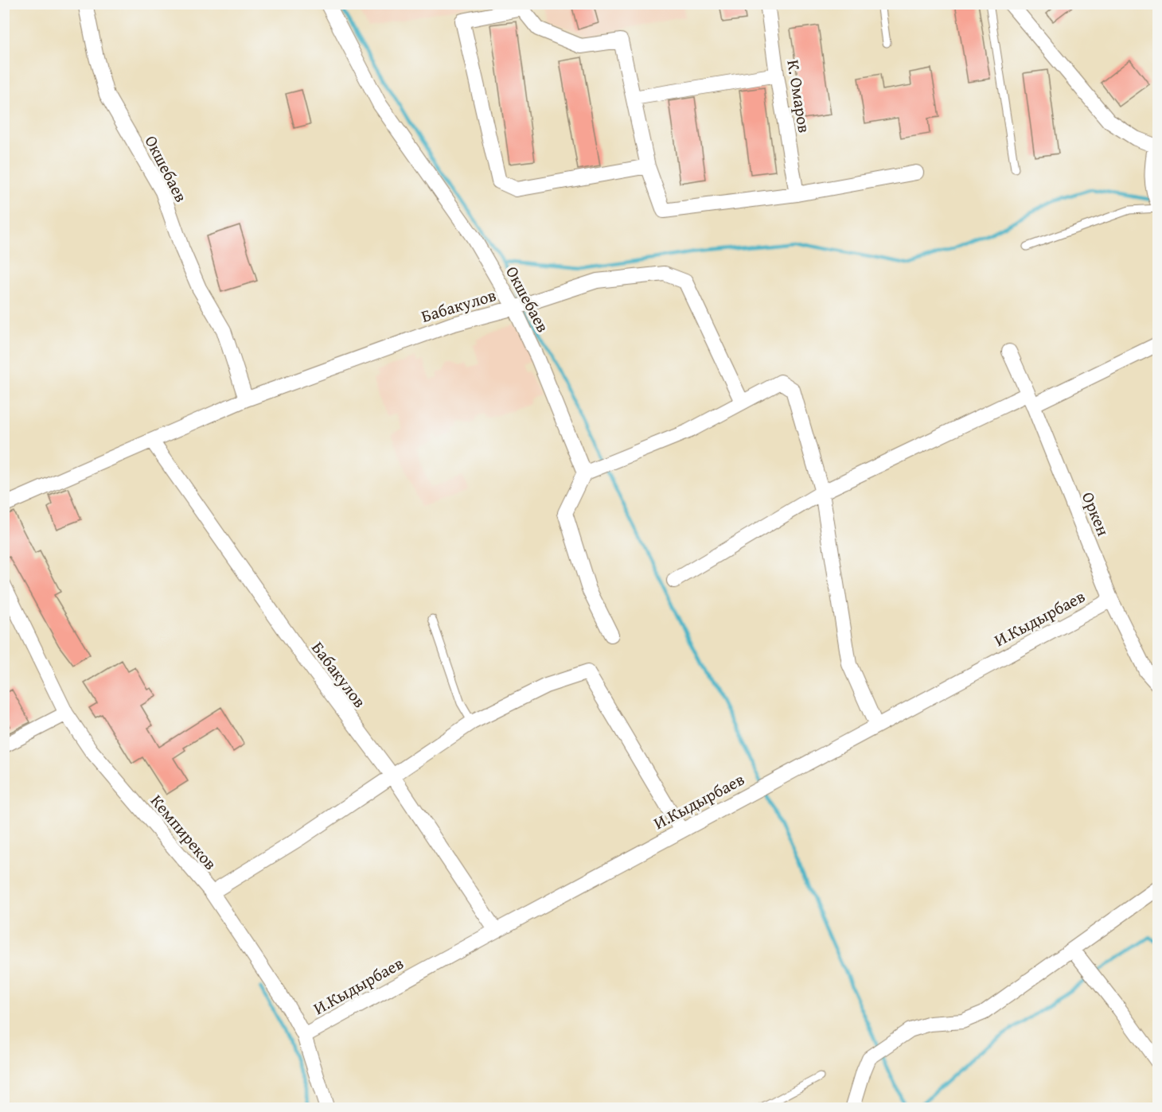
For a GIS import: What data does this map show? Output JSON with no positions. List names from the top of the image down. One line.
{"streets":{"street":["К. Омаров","Окшебаев","Бабакулов","Оркен","И.Кыдырбаев","Кемпиреков"]},"crossings":[["Окшебаев","Бабакулов"],["Бабакулов","И.Кыдырбаев"],["Оркен","И.Кыдырбаев"],["И.Кыдырбаев","Кемпиреков"]]}
